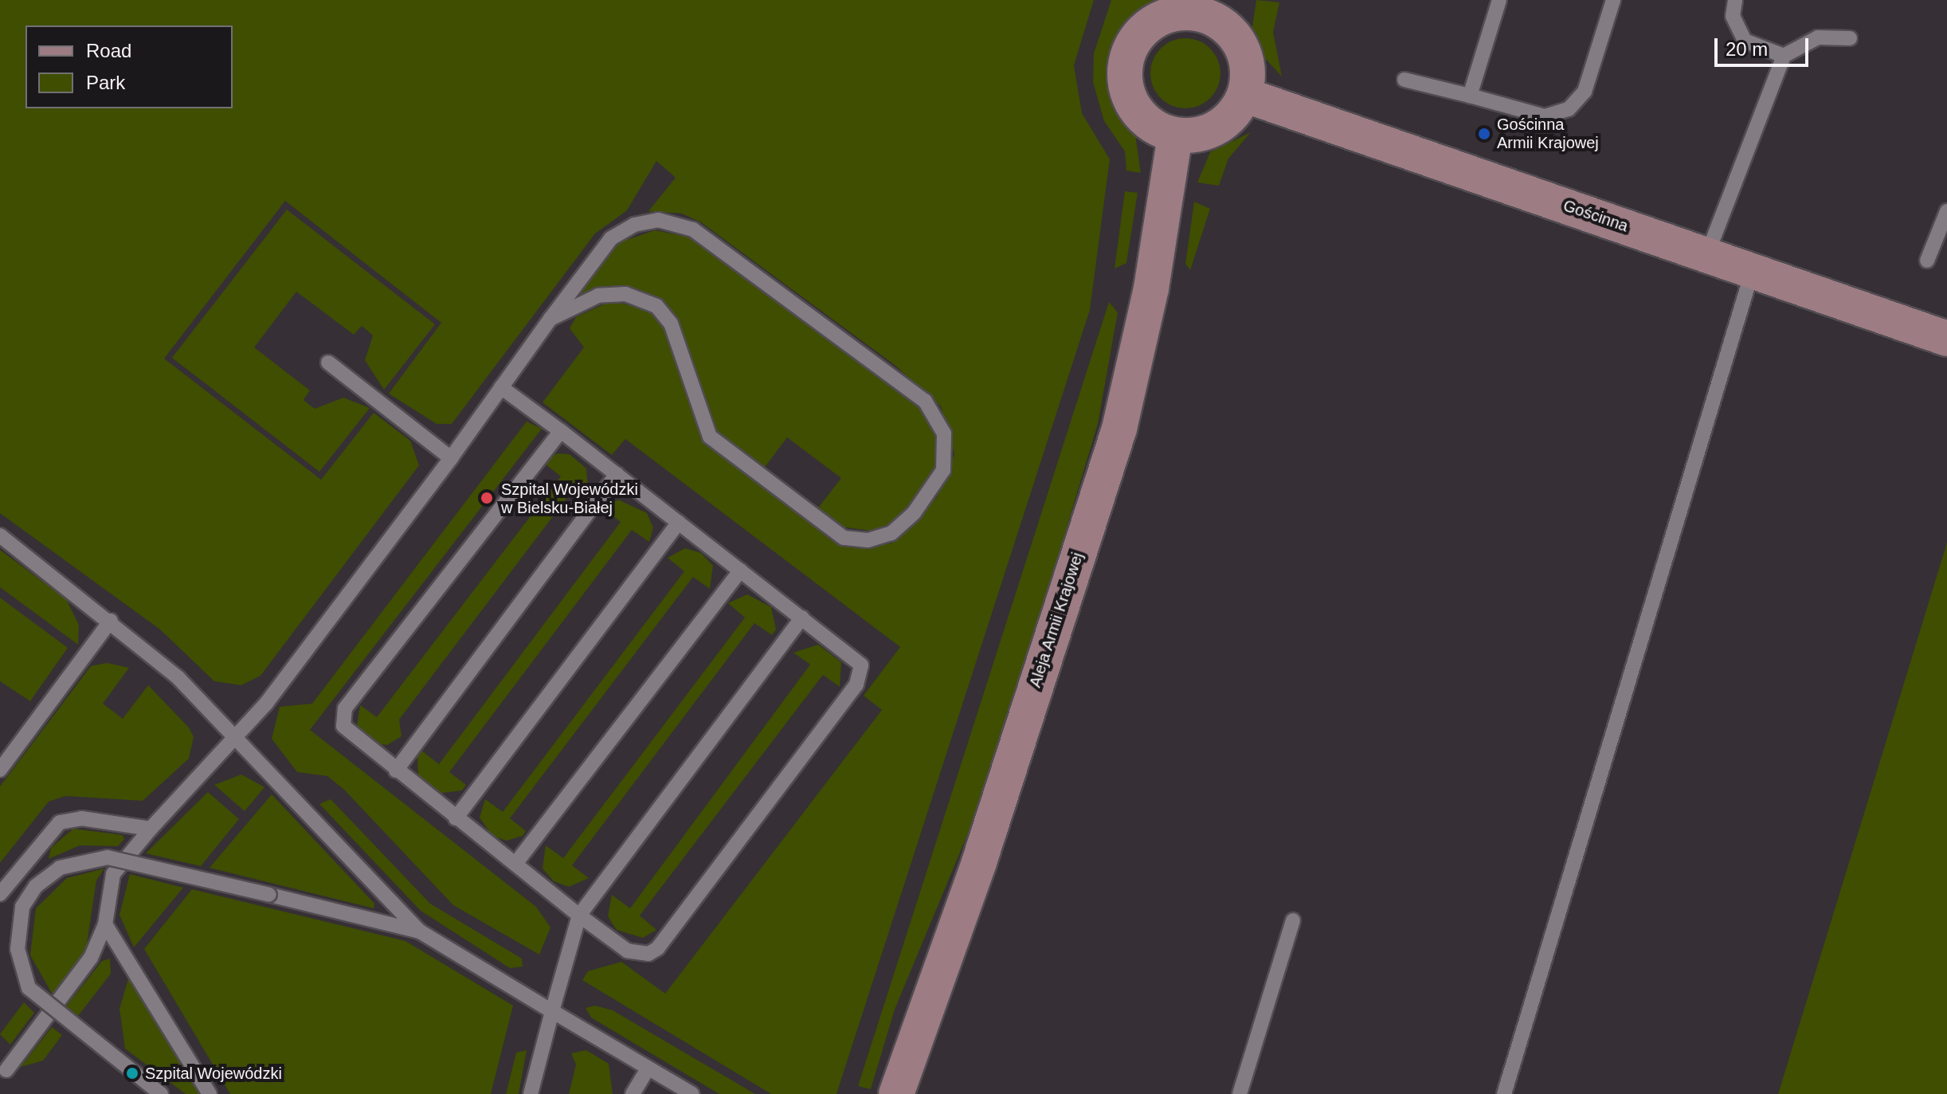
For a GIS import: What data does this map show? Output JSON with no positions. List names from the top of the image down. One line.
{"streets":{"street":["Gościnna","Aleja Armii Krajowej"]},"crossings":[["Gościnna","Aleja Armii Krajowej"]],"places":["Gościnna Armii Krajowej","Szpital Wojewódzki w Bielsku-Białej","Szpital Wojewódzki"],"legend":["Road","Park"],"scale_bar":"20 m"}
